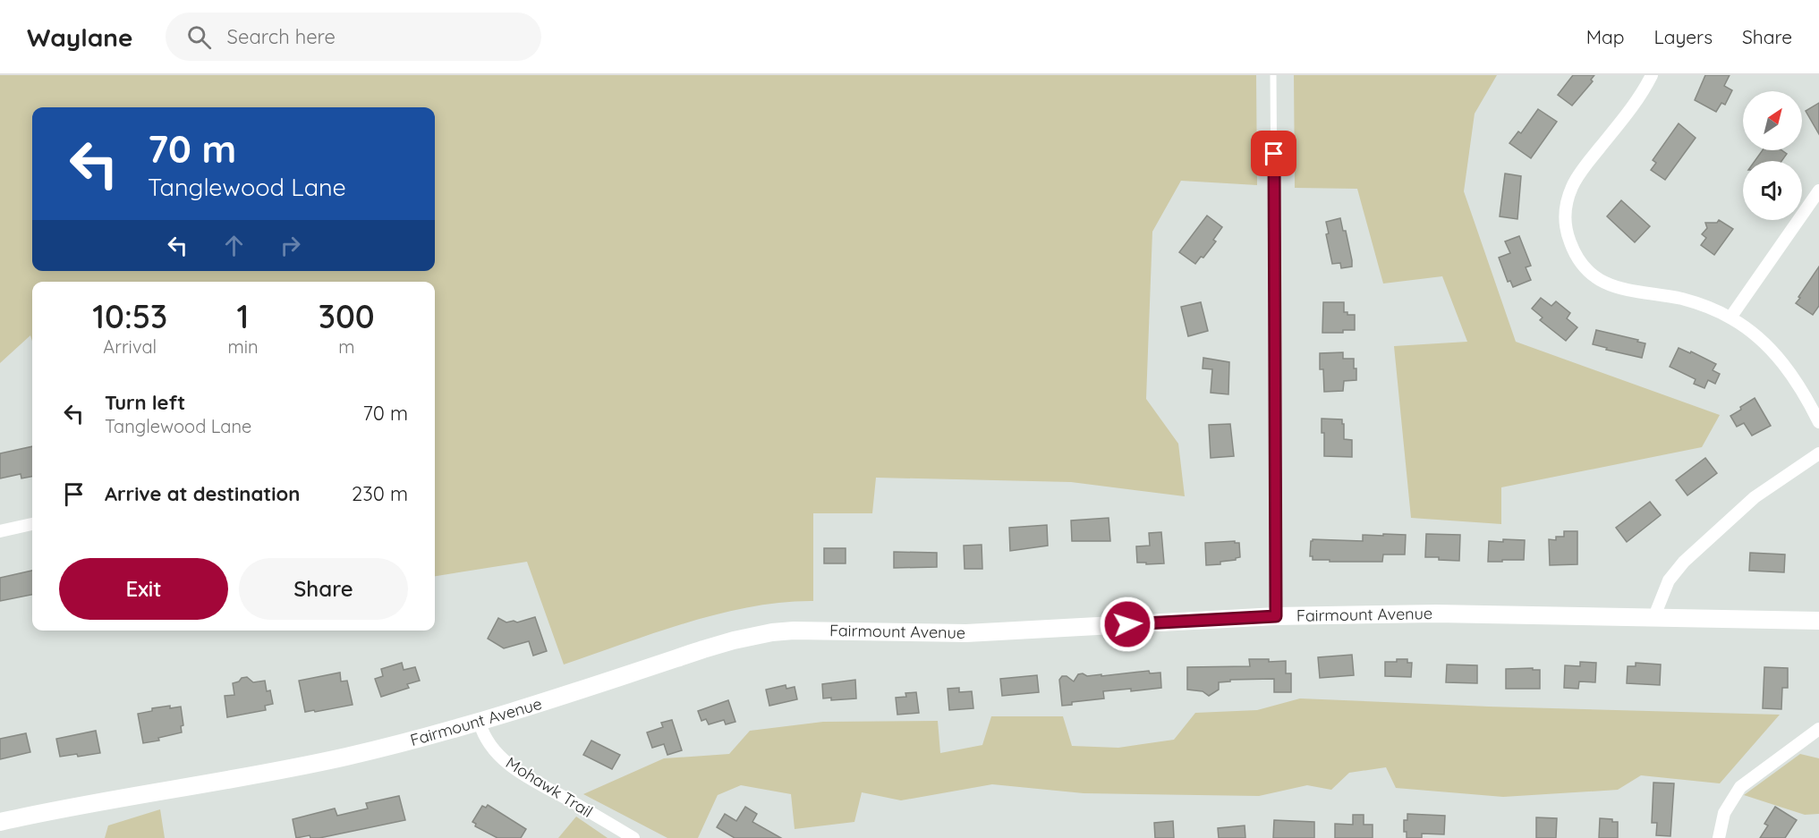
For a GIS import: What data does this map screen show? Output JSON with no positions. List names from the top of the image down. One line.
{"streets":{"main road":["Fairmount Avenue"],"street":["Mohawk Trail"]},"crossings":[["Fairmount Avenue","Mohawk Trail"]],"north":"top right","page":{"header":"Waylane","search":"Search here","nav":["Map","Layers","Share"],"turn":["70 m","Tanglewood Lane"],"eta":["10:53","Arrival","1","min","300","m"],"list":[{"name":"Turn left","note":"Tanglewood Lane","value":"70 m"},{"name":"Arrive at destination","value":"230 m"}],"buttons":["Exit","Share"]}}
